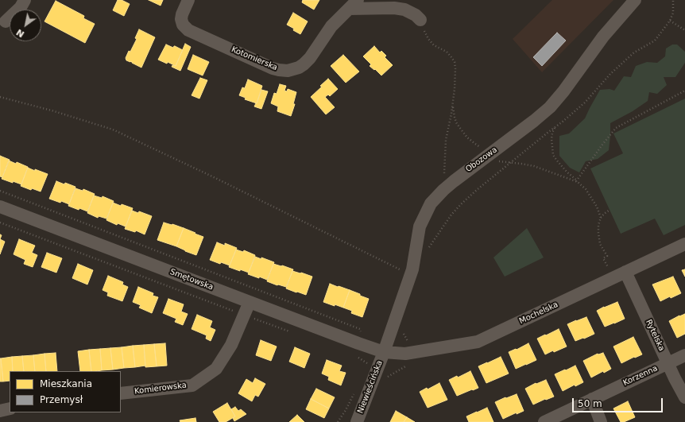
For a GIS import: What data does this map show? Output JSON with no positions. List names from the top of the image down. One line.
{"streets":{"street":["Kotomierska","Obozowa","Smętowska","Mochelska","Rytelska","Korzenna","Niewieścińska","Komierowska"]},"crossings":[["Obozowa","Smętowska"],["Obozowa","Mochelska"],["Obozowa","Niewieścińska"],["Smętowska","Mochelska"],["Smętowska","Niewieścińska"],["Smętowska","Komierowska"],["Mochelska","Rytelska"],["Mochelska","Niewieścińska"],["Rytelska","Korzenna"]],"legend":["Mieszkania","Przemysł"],"scale_bar":"50 m","north":"bottom left"}
